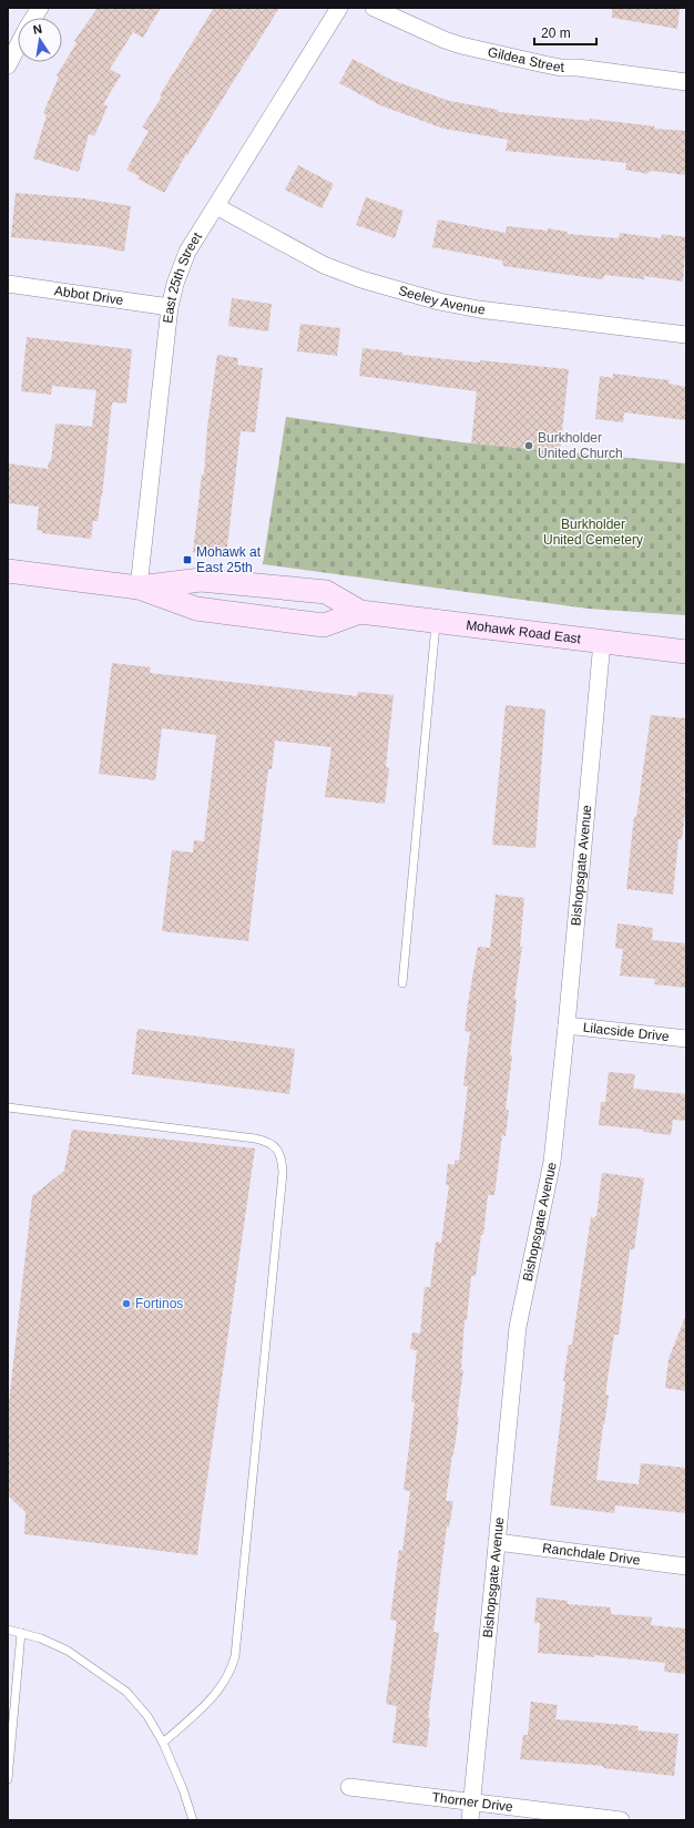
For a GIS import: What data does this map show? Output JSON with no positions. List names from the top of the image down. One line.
{"streets":{"main road":["Mohawk Road East"],"street":["Gildea Street","East 25th Street","Abbot Drive","Seeley Avenue","Bishopsgate Avenue","Lilacside Drive","Ranchdale Drive","Thorner Drive"]},"crossings":[["East 25th Street","Abbot Drive"],["East 25th Street","Seeley Avenue"],["East 25th Street","Mohawk Road East"],["Mohawk Road East","Bishopsgate Avenue"],["Bishopsgate Avenue","Lilacside Drive"],["Bishopsgate Avenue","Ranchdale Drive"],["Bishopsgate Avenue","Thorner Drive"]],"parks":["Burkholder United Cemetery"],"places":{"other":["Burkholder United Church","Fortinos"],"transit":["Mohawk at East 25th"]},"scale_bar":"20 m","north":"top"}
